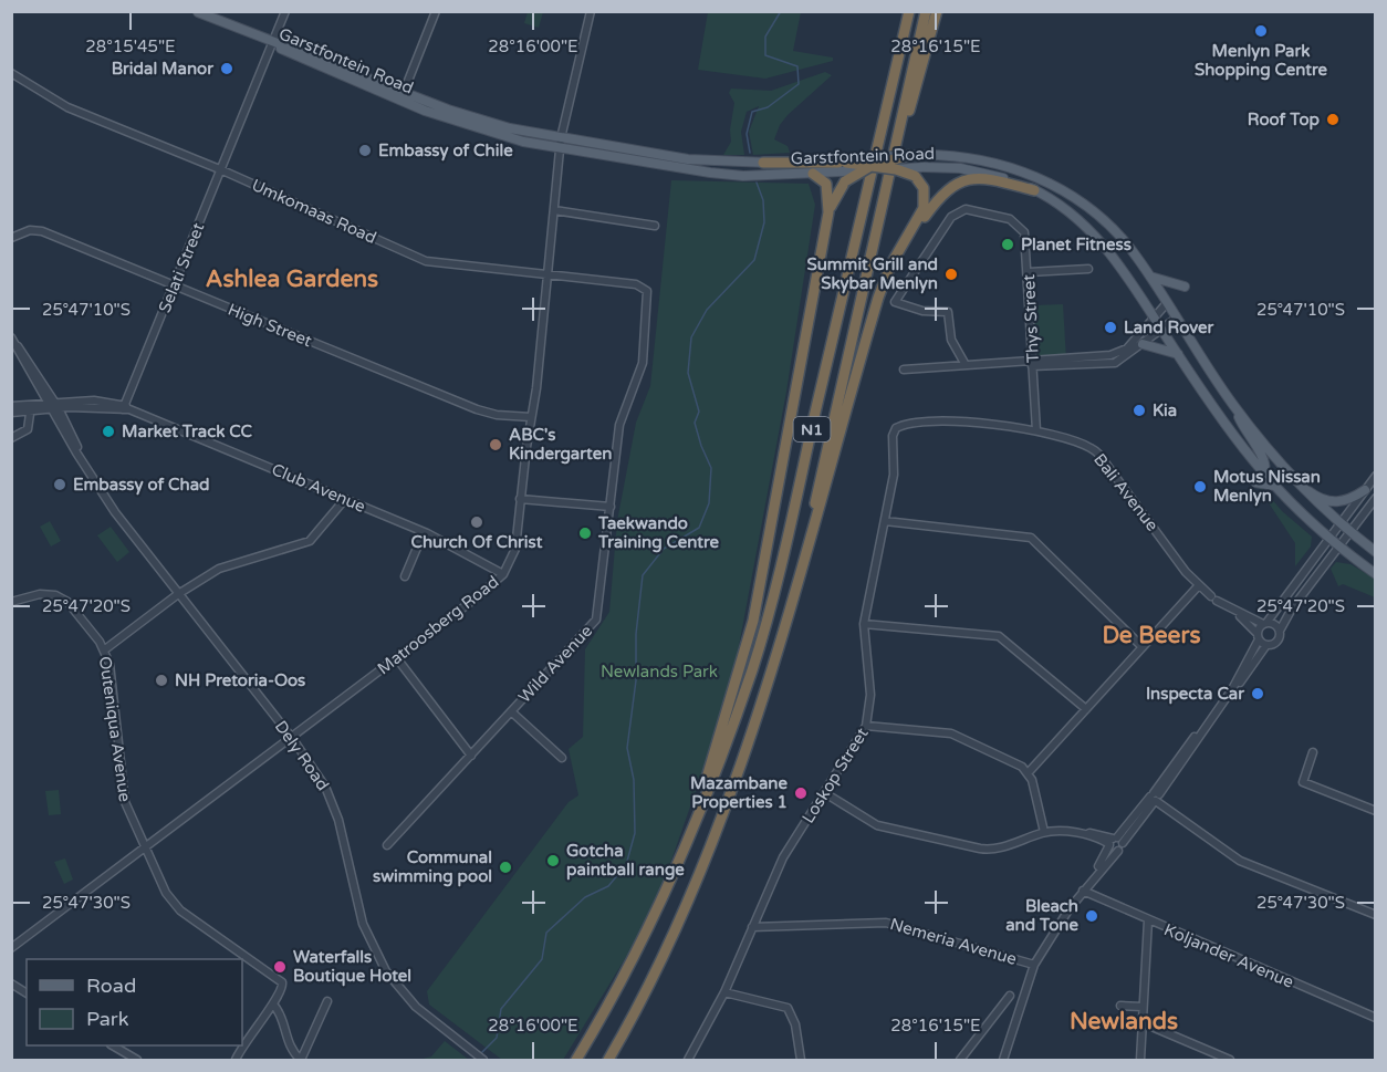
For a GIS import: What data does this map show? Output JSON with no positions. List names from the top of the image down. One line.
{"streets":{"highway":["N1"],"main road":["Garstfontein Road"],"street":["Umkomaas Road","Selati Street","Thys Street","High Street","Club Avenue","Bali Avenue","Matroosberg Road","Wild Avenue","Outeniqua Avenue","Dely Road","Loskop Street","Nemeria Avenue","Koljander Avenue"]},"crossings":[["Garstfontein Road","Selati Street"],["Garstfontein Road","Matroosberg Road"],["Umkomaas Road","Selati Street"],["Umkomaas Road","Matroosberg Road"],["Umkomaas Road","Wild Avenue"],["Selati Street","High Street"],["Selati Street","Club Avenue"],["Thys Street","Bali Avenue"],["High Street","Matroosberg Road"],["Club Avenue","Matroosberg Road"],["Club Avenue","Dely Road"],["Bali Avenue","Loskop Street"],["Matroosberg Road","Outeniqua Avenue"],["Matroosberg Road","Dely Road"],["Loskop Street","Nemeria Avenue"]],"districts":["Ashlea Gardens","De Beers","Newlands"],"parks":["Newlands Park"],"places":["Menlyn Park Shopping Centre","Bridal Manor","Roof Top","Embassy of Chile","Planet Fitness","Summit Grill and Skybar Menlyn","Land Rover","Kia","Market Track CC","ABC's Kindergarten","Embassy of Chad","Motus Nissan Menlyn","Church Of Christ","Taekwando Training Centre","NH Pretoria-Oos","Inspecta Car","Mazambane Properties 1","Gotcha paintball range","Communal swimming pool","Bleach and Tone","Waterfalls Boutique Hotel"],"legend":["Road","Park"],"coordinates":["28°15'45\"E","28°16'00\"E","28°16'15\"E","25°47'10\"S","25°47'20\"S","25°47'30\"S"]}
